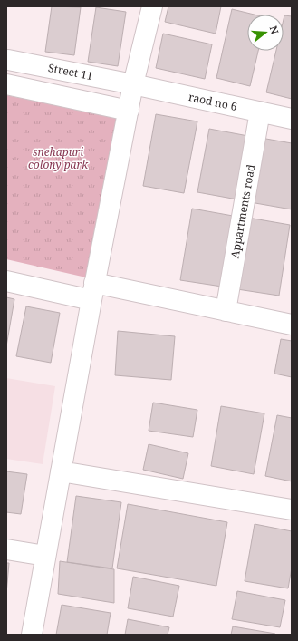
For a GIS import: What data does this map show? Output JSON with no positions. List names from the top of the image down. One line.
{"streets":{"street":["Street 11","raod no 6","Appartments road"]},"crossings":[["Street 11","raod no 6"],["raod no 6","Appartments road"]],"parks":["snehapuri colony park"],"north":"right"}
